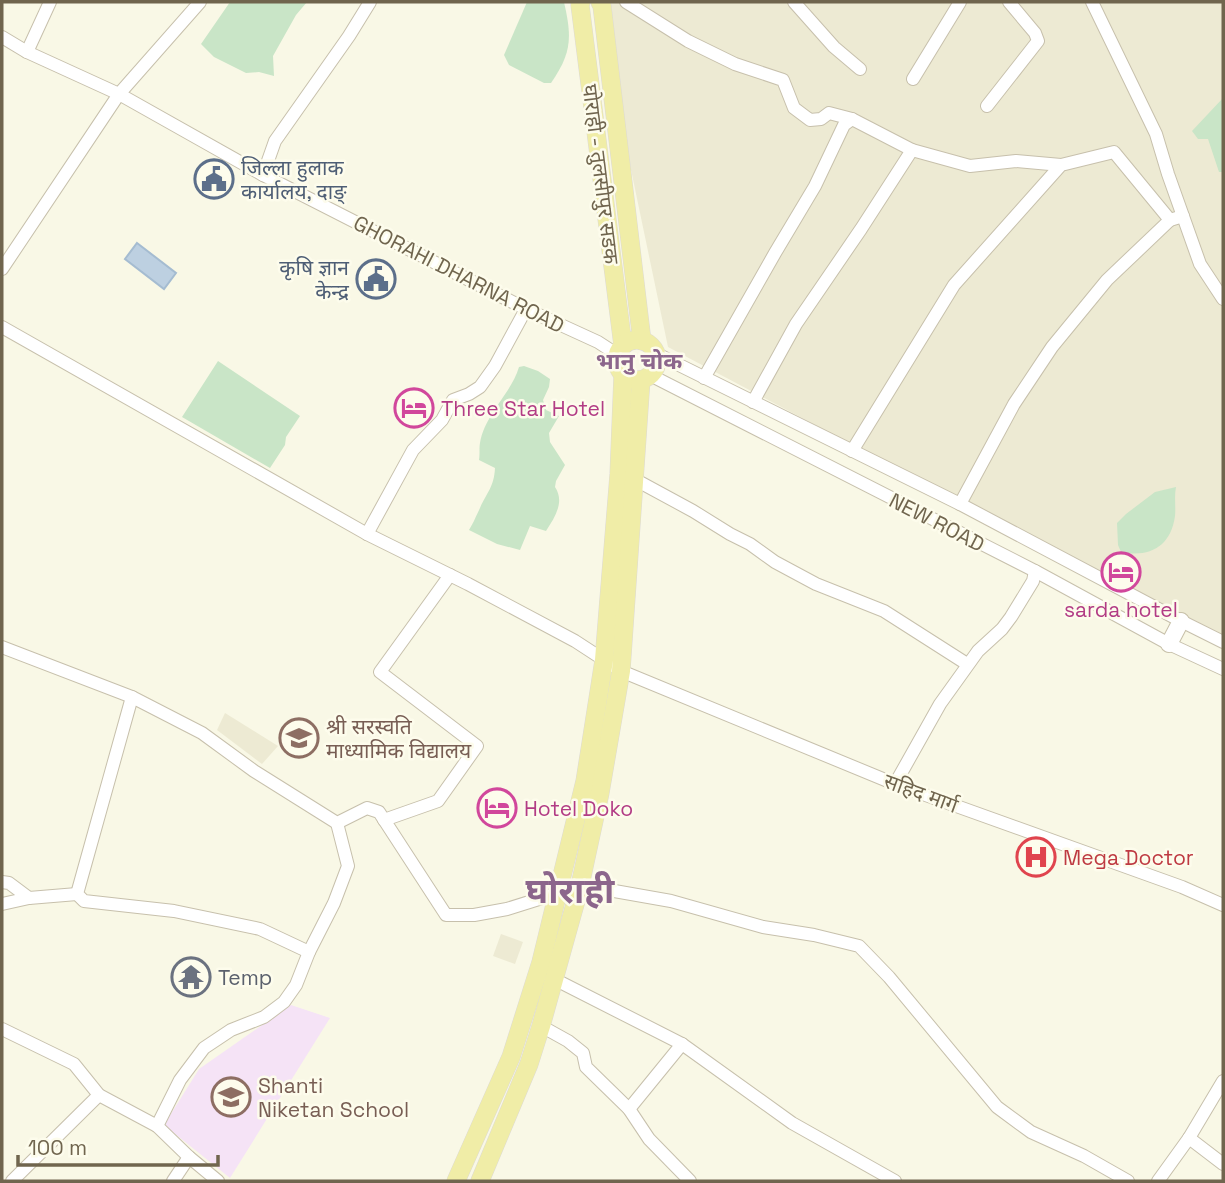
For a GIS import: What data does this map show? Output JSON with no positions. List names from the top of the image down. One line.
{"streets":{"main road":["घोराही - तुलसीपुर सडक"],"street":["GHORAHI DHARNA ROAD","NEW ROAD","सहिद मार्ग"]},"crossings":[["घोराही - तुलसीपुर सडक","GHORAHI DHARNA ROAD"],["घोराही - तुलसीपुर सडक","NEW ROAD"],["GHORAHI DHARNA ROAD","NEW ROAD"]],"districts":["भानु चोक","घोराही"],"places":{"public building":["जिल्ला हुलाक कार्यालय, दाङ्","कृषि ज्ञान केन्द्र"],"hotel":["Three Star Hotel","sarda hotel","Hotel Doko"],"school or university":["श्री सरस्वति माध्यामिक विद्यालय","Shanti Niketan School"],"hospital":["Mega Doctor"],"temple":["Temp"]},"scale_bar":"100 m"}
